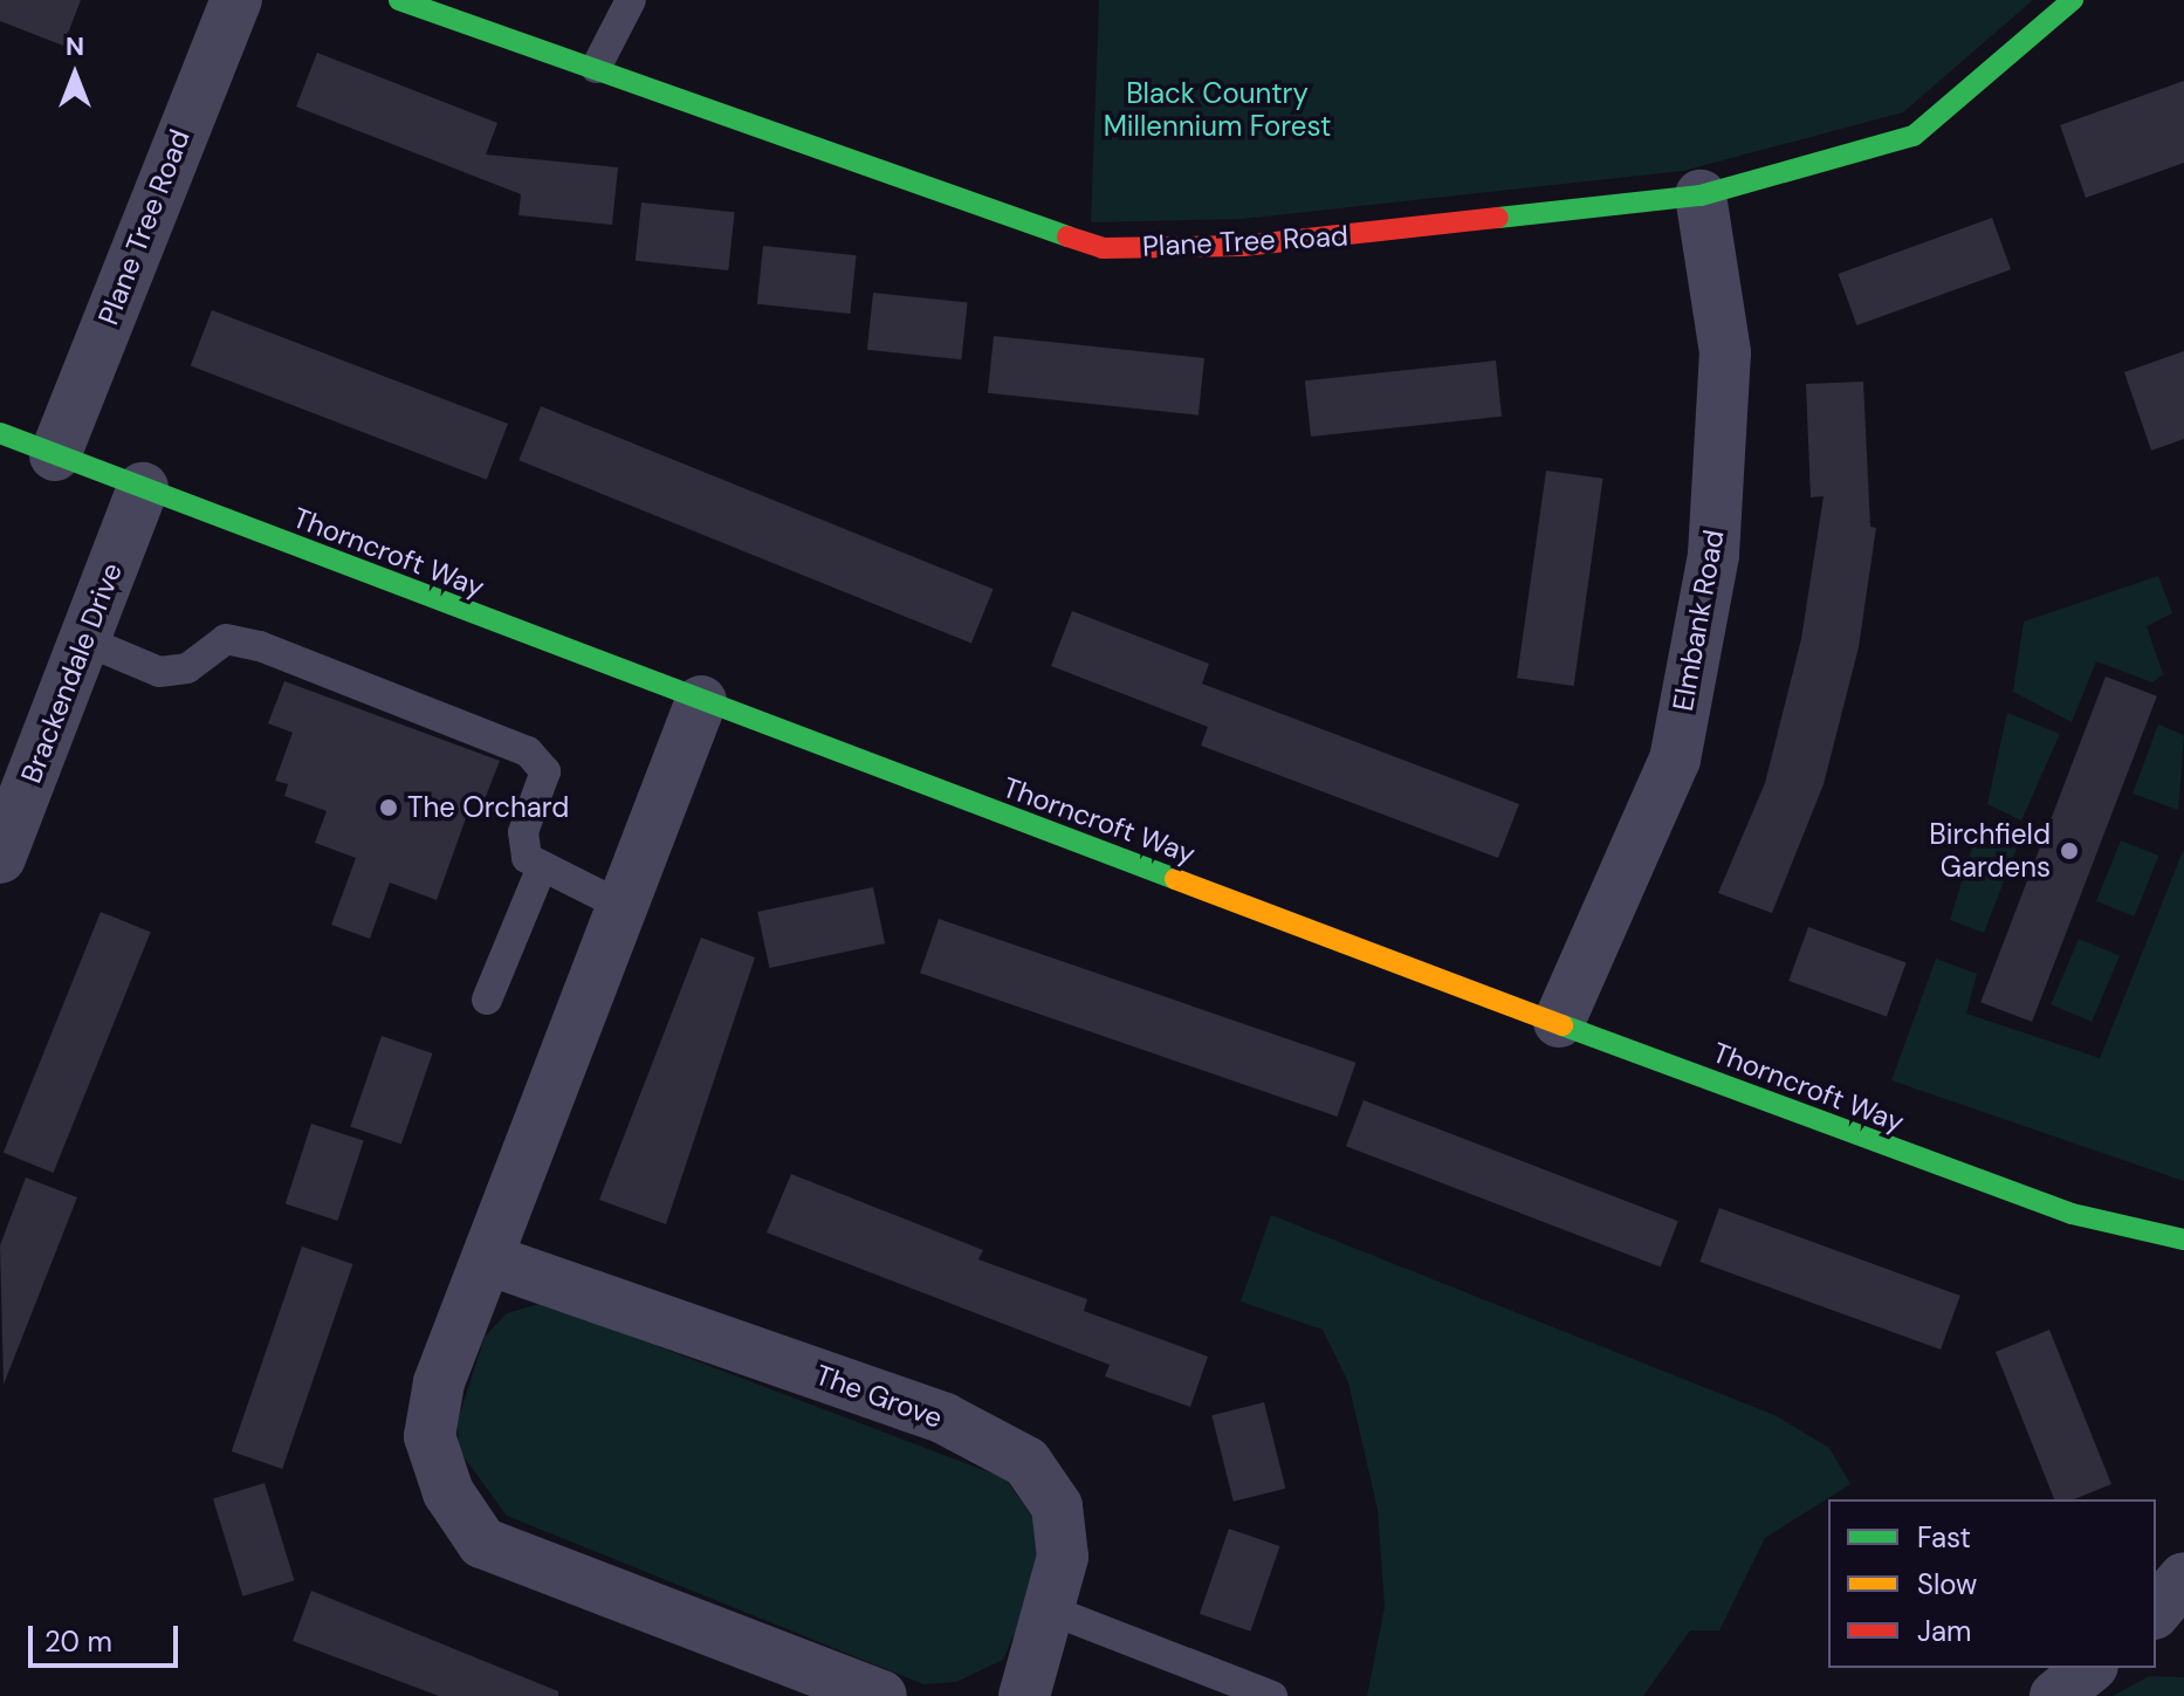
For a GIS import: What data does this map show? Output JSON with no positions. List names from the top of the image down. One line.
{"streets":{"street":["Plane Tree Road","Thorncroft Way","Elmbank Road","Brackendale Drive","The Grove"]},"crossings":[["Plane Tree Road","Thorncroft Way"],["Plane Tree Road","Elmbank Road"],["Thorncroft Way","Elmbank Road"],["Thorncroft Way","Brackendale Drive"]],"parks":["Black Country Millennium Forest"],"places":["The Orchard","Birchfield Gardens"],"legend":["Fast","Slow","Jam"],"scale_bar":"20 m","north":"top"}
